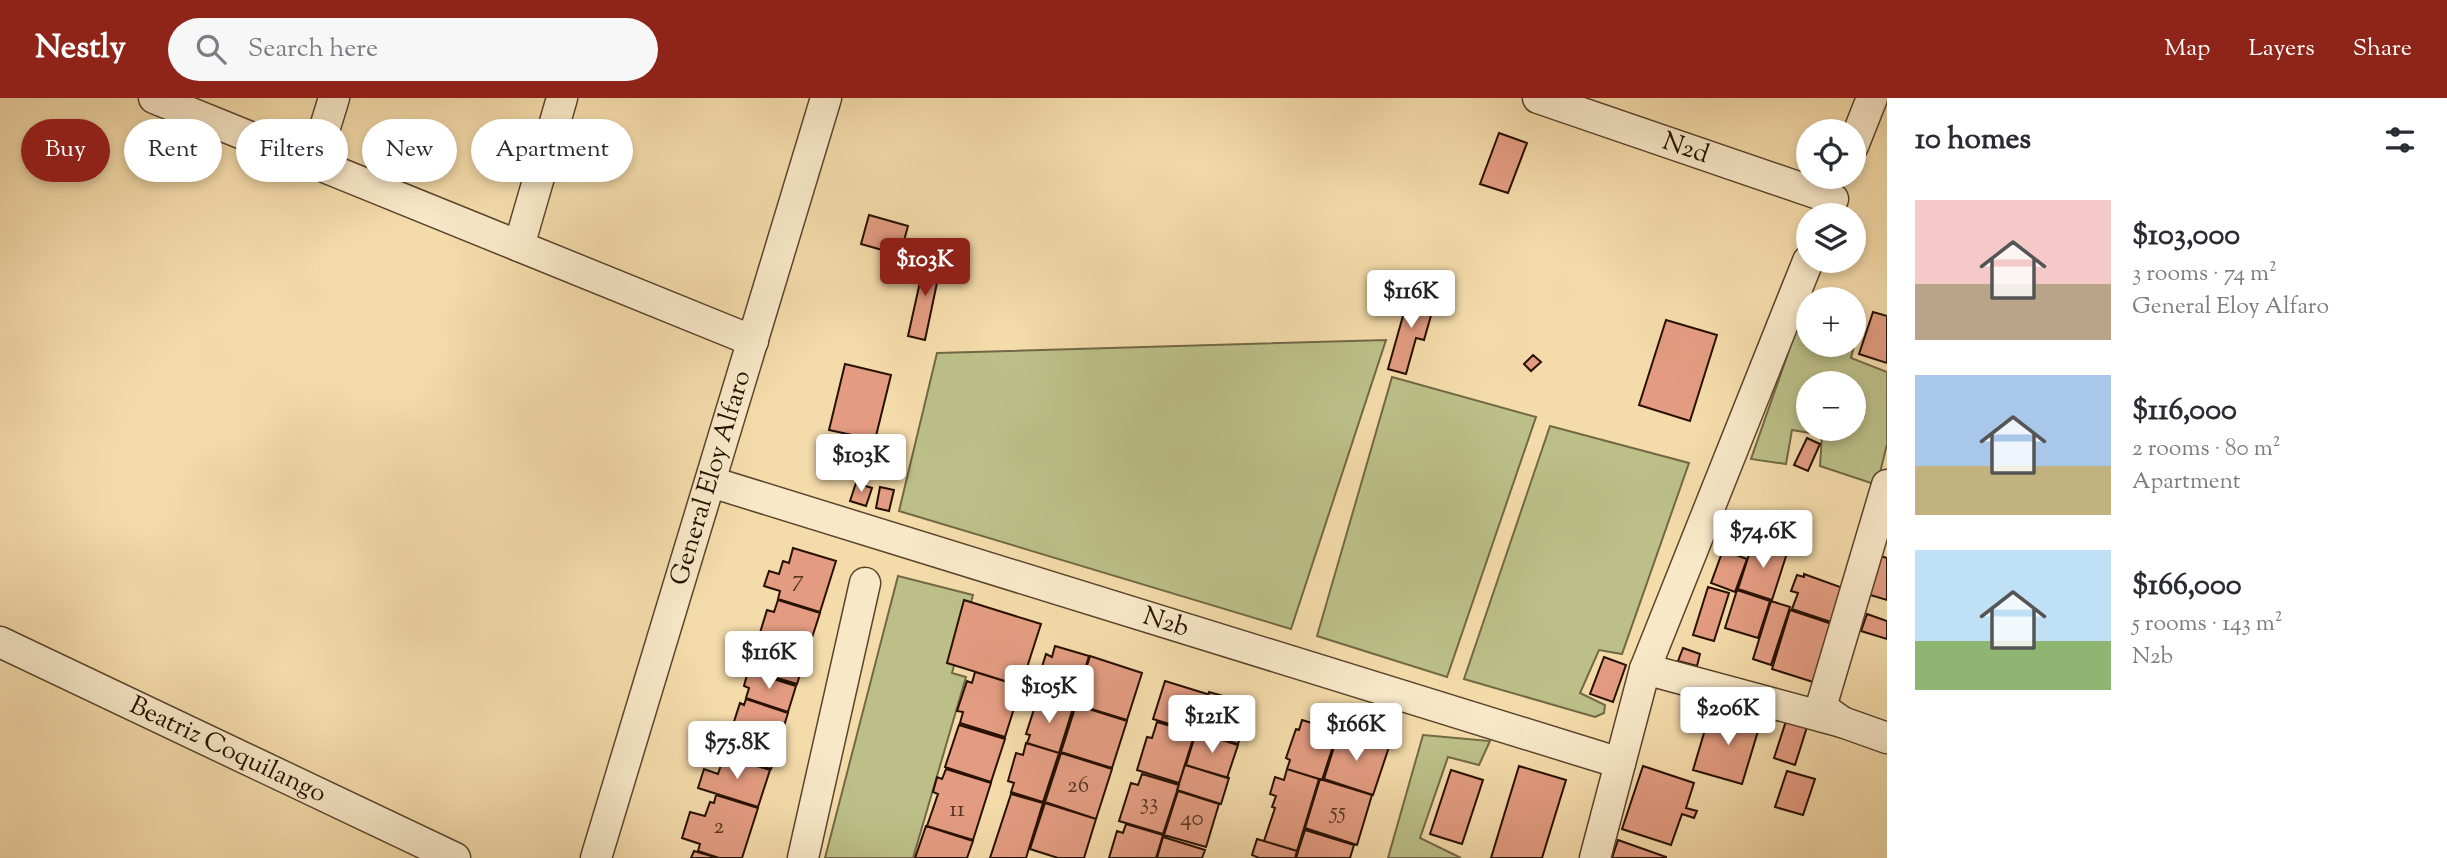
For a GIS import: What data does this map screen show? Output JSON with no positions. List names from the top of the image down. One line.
{"streets":{"street":["N2d","General Eloy Alfaro","N2b","Beatriz Coquilango"]},"crossings":[["General Eloy Alfaro","N2b"]],"house_numbers":["7","26","33","11","55","40","2"],"page":{"header":"Nestly","search":"Search here","nav":["Map","Layers","Share"],"heading":"10 homes","map_buttons":["+","−"],"chip":["Buy","Rent","Filters","New","Apartment"],"list":[{"name":"$103,000","note":"3 rooms · 74 m² · General Eloy Alfaro"},{"name":"$116,000","note":"2 rooms · 80 m² · Apartment"},{"name":"$166,000","note":"5 rooms · 143 m² · N2b"}],"price":["$103K","$116K","$103K","$74.6K","$116K","$105K","$206K","$121K","$166K","$75.8K"]}}
